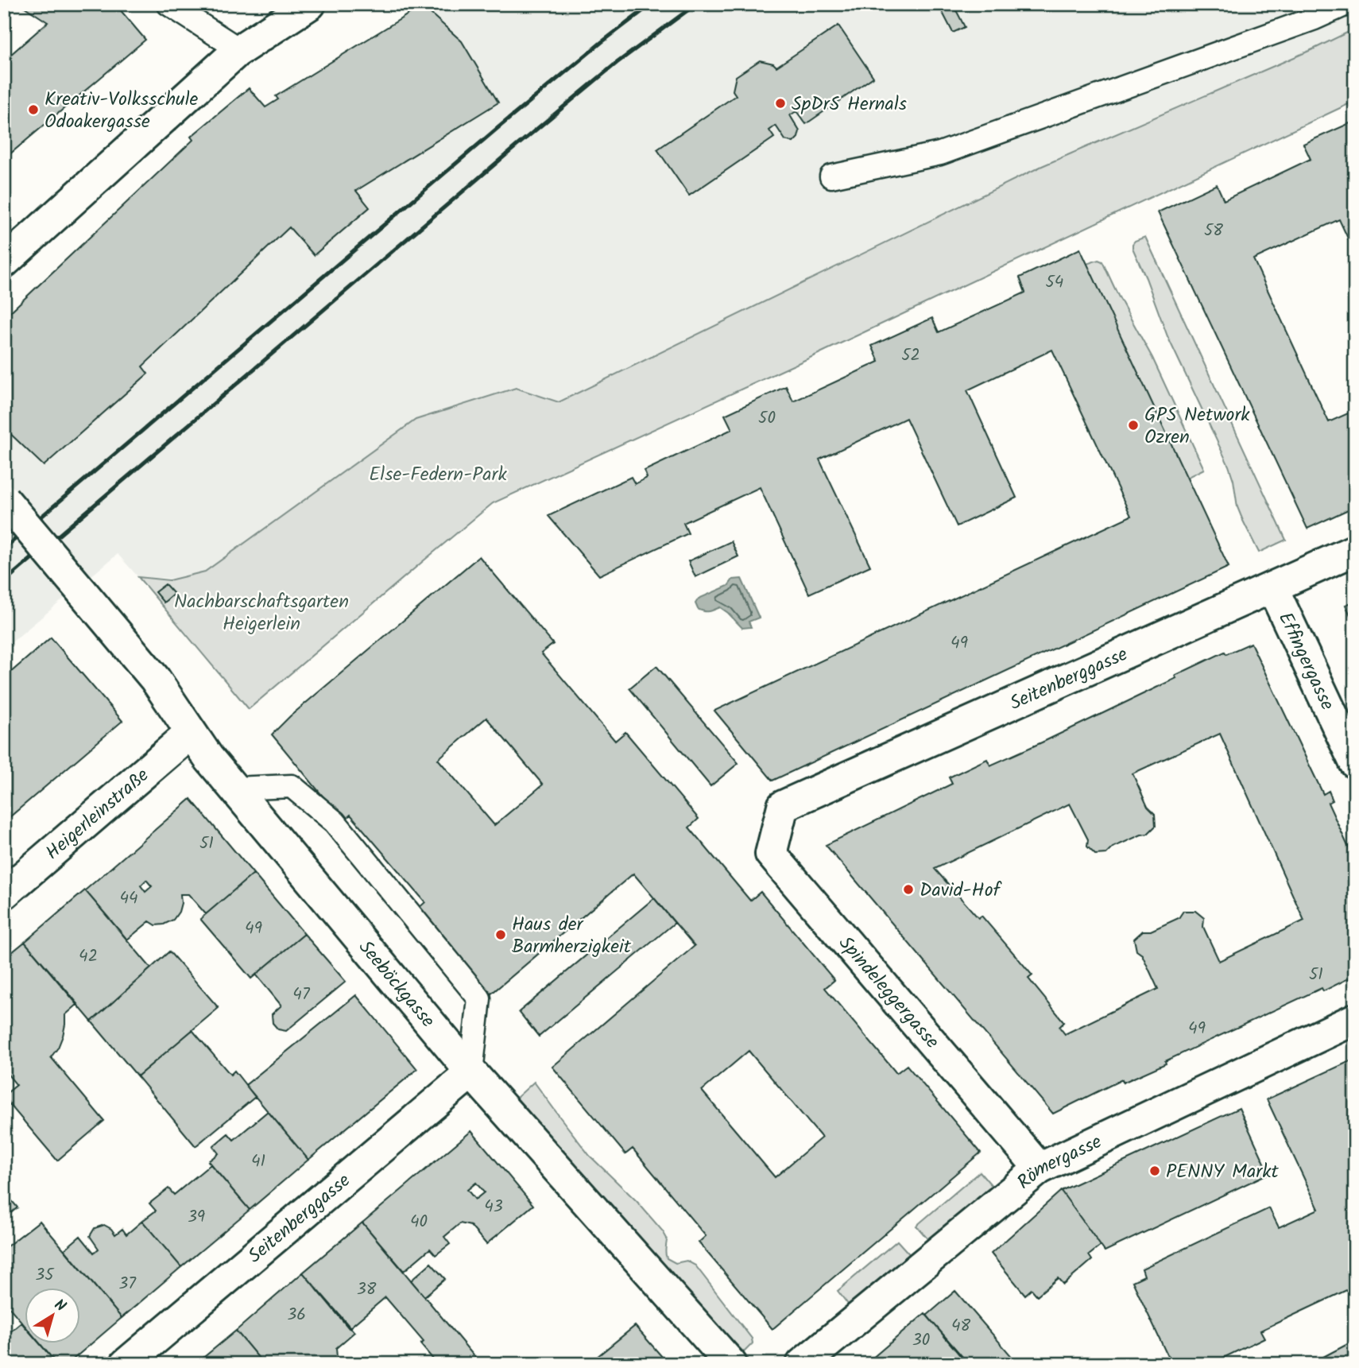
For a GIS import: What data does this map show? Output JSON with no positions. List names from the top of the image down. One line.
{"streets":{"street":["Effingergasse","Seitenberggasse","Heigerleinstraße","Seeböckgasse","Spindeleggergasse","Römergasse"]},"crossings":[["Effingergasse","Seitenberggasse"],["Seitenberggasse","Seeböckgasse"],["Seitenberggasse","Spindeleggergasse"],["Heigerleinstraße","Seeböckgasse"],["Spindeleggergasse","Römergasse"]],"parks":["Else-Federn-Park","Nachbarschaftsgarten Heigerlein"],"places":["SpDrS Hernals","Kreativ-Volksschule Odoakergasse","GPS Network Ozren","David-Hof","Haus der Barmherzigkeit","PENNY Markt"],"house_numbers":["58","54","52","50","49","51","44","49","42","51","47","49","41","43","39","40","35","37","38","36","48","30"],"north":"top right"}
